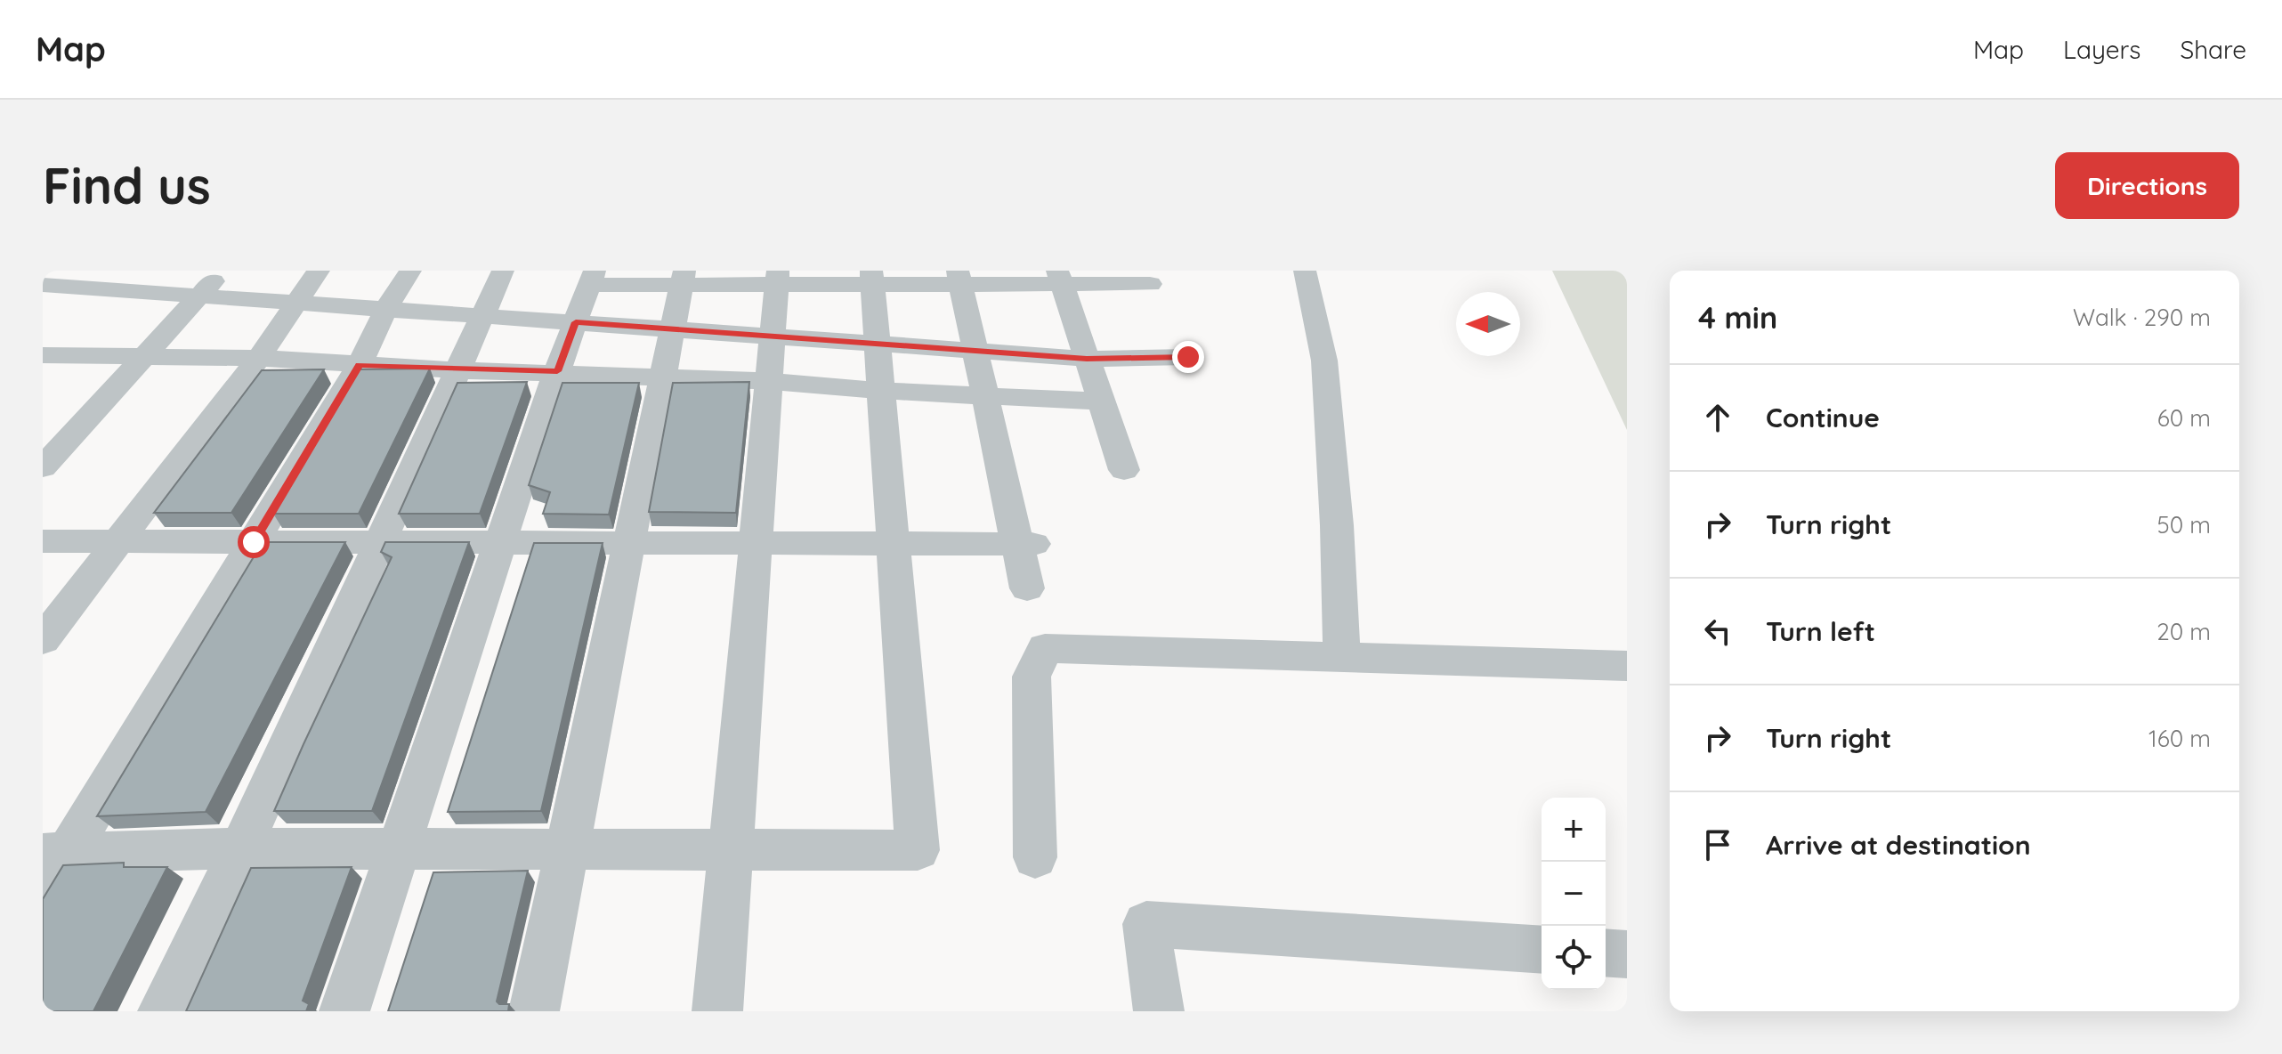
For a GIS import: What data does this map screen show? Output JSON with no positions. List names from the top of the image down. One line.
{"north":"left","page":{"header":"Map","nav":["Map","Layers","Share"],"buttons":"Directions","title":"Find us","heading":["4 min","Walk · 290 m"],"list":[["Continue","60 m"],["Turn right","50 m"],["Turn left","20 m"],["Turn right","160 m"],"Arrive at destination"],"map_buttons":["+","−"]}}
